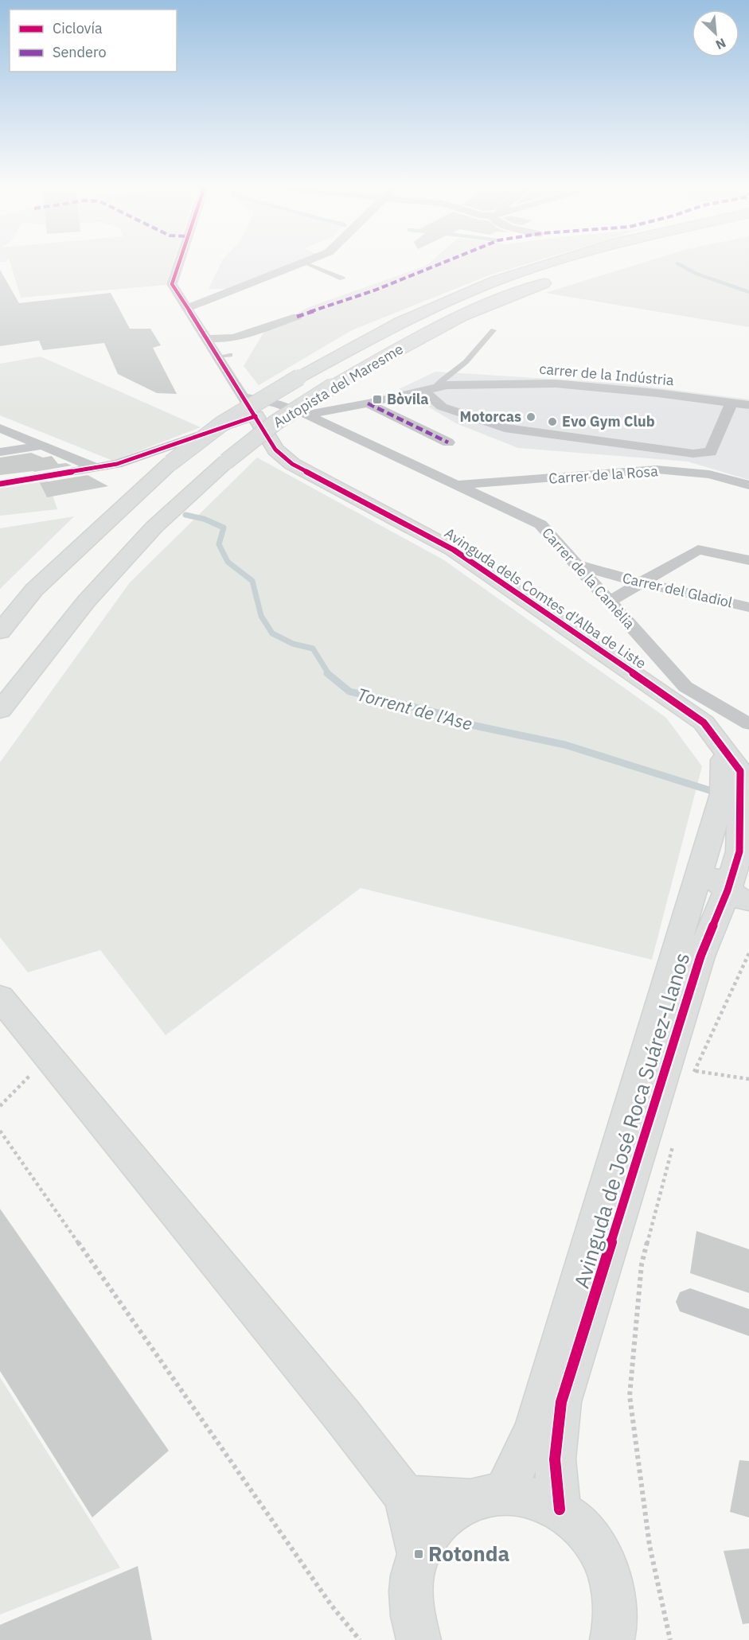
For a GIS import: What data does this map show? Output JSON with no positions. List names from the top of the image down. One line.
{"streets":{"main road":["Autopista del Maresme","Avinguda dels Comtes d'Alba de Liste","Avinguda de José Roca Suárez-Llanos"],"street":["carrer de la Indústria","Carrer de la Rosa","Carrer de la Camèlia","Carrer del Gladiol"]},"crossings":[["carrer de la Indústria","Carrer de la Camèlia"],["Carrer de la Rosa","Carrer de la Camèlia"],["Carrer de la Camèlia","Carrer del Gladiol"],["Avinguda dels Comtes d'Alba de Liste","Avinguda de José Roca Suárez-Llanos"]],"water":["Torrent de l'Ase"],"places":{"transit":["Bòvila","Rotonda"],"other":["Motorcas","Evo Gym Club"]},"legend":["Ciclovía","Sendero"],"north":"bottom right"}
